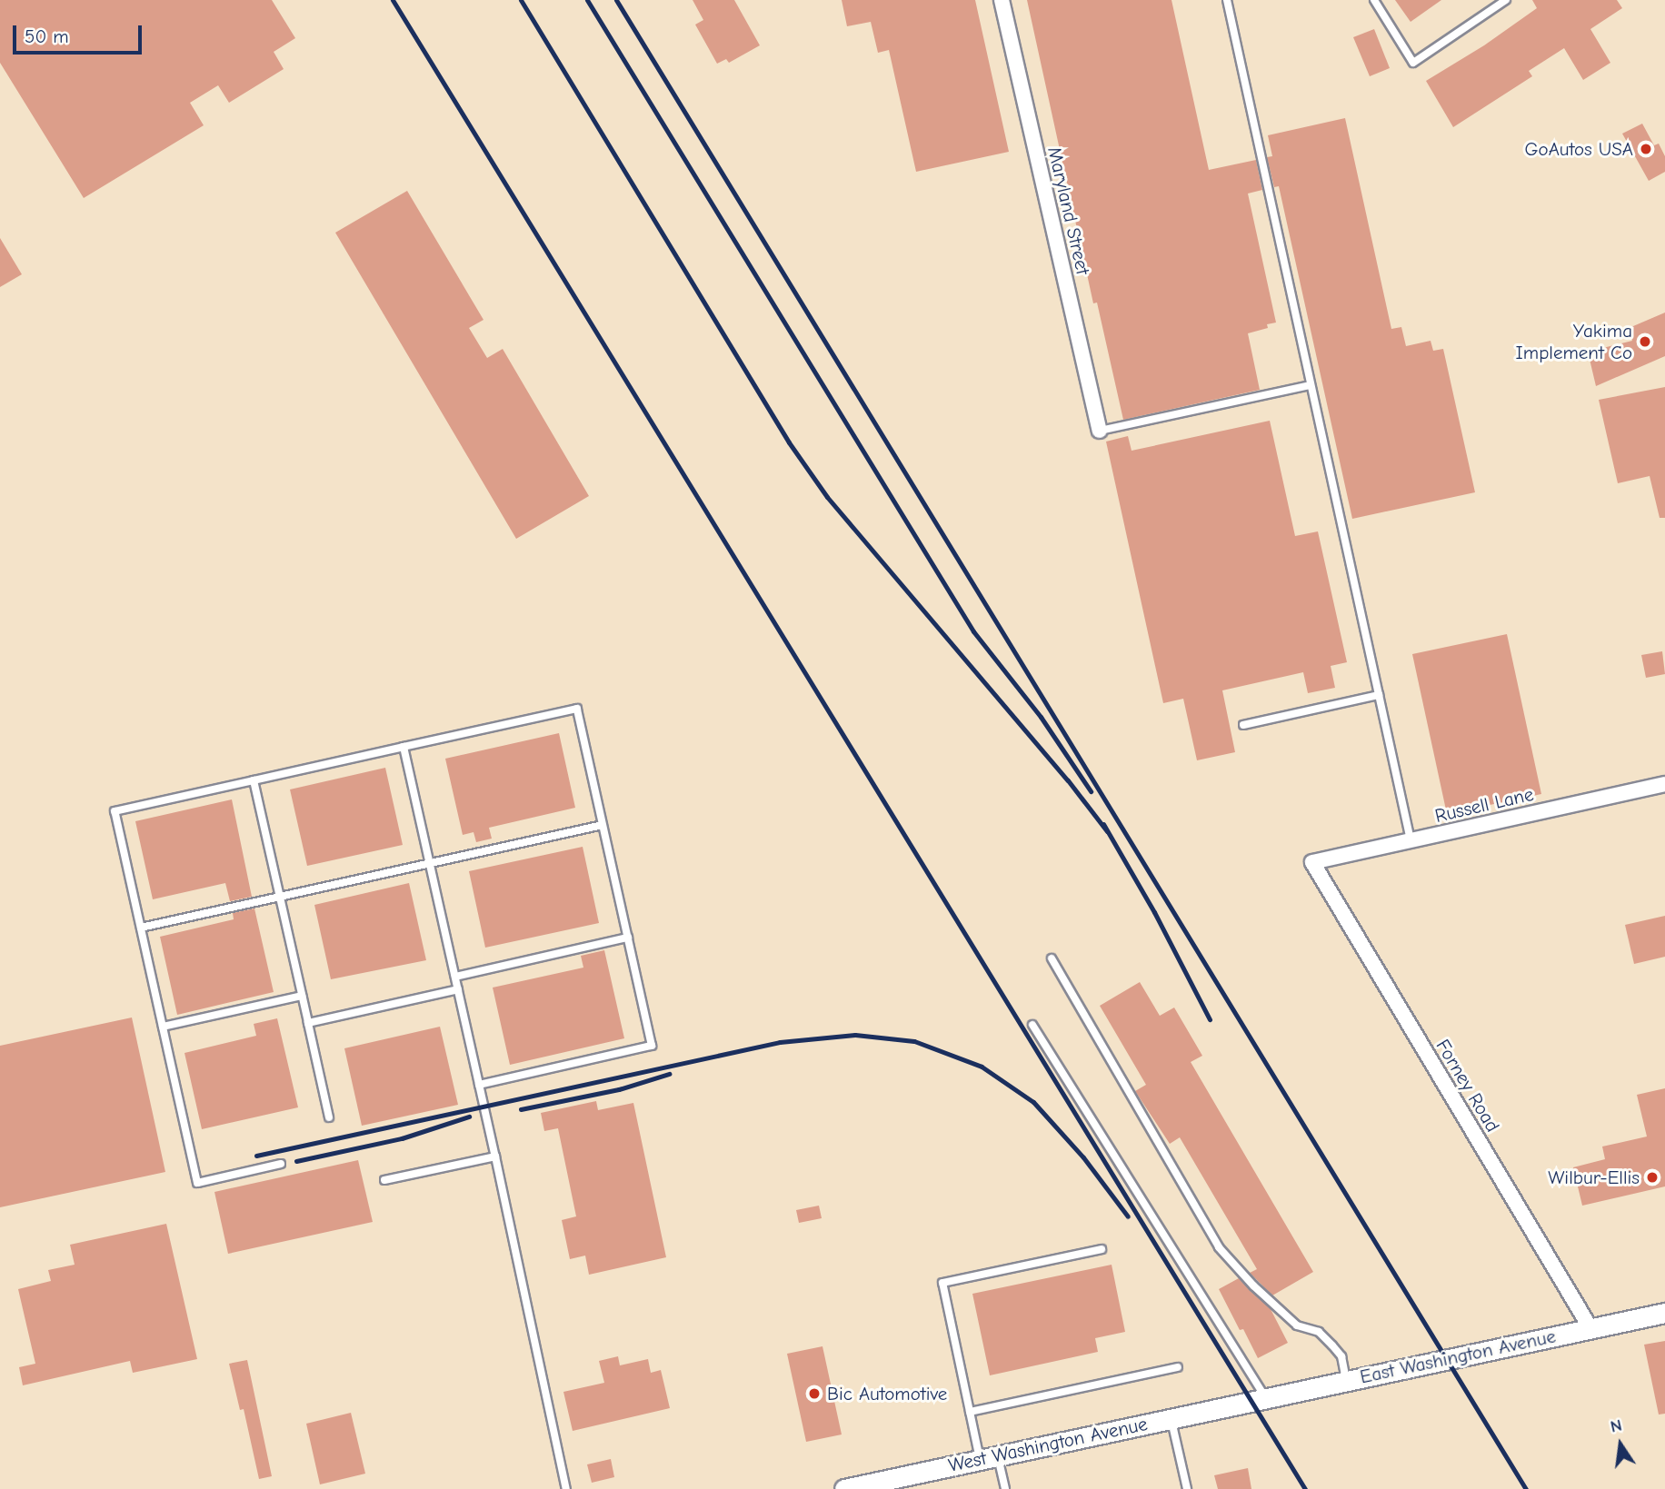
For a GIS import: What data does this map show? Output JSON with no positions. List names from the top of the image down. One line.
{"streets":{"main road":["East Washington Avenue","West Washington Avenue"],"street":["Maryland Street","Russell Lane","Forney Road"]},"crossings":[["Russell Lane","Forney Road"],["Forney Road","East Washington Avenue"],["East Washington Avenue","West Washington Avenue"]],"places":["GoAutos USA","Yakima Implement Co","Wilbur-Ellis","Bic Automotive"],"scale_bar":"50 m","north":"top"}
